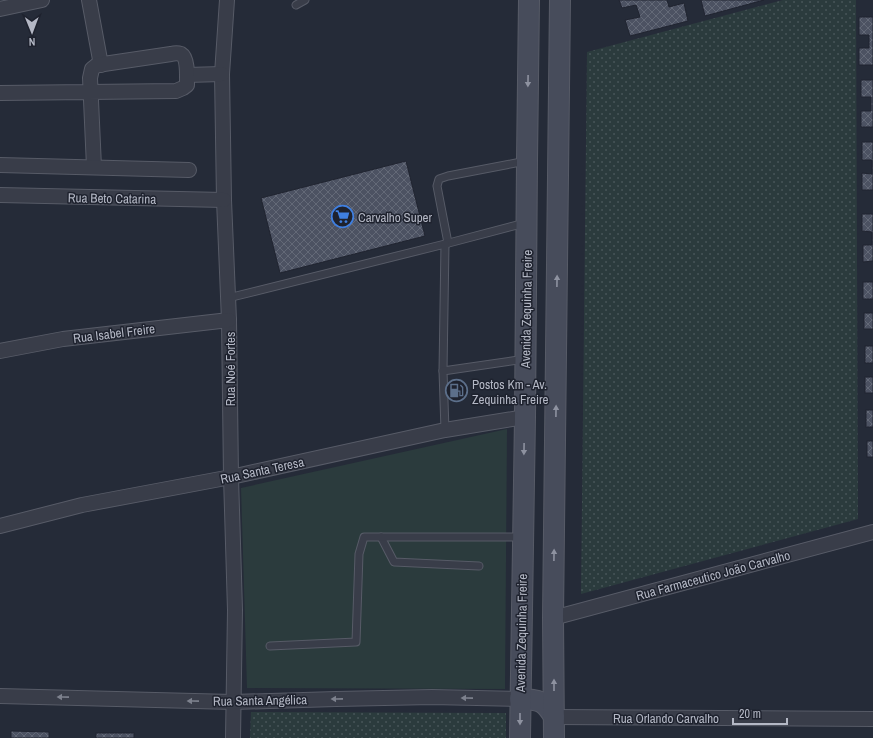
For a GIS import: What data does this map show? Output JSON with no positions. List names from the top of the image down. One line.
{"streets":{"main road":["Avenida Zequinha Freire"],"street":["Rua Beto Catarina","Rua Isabel Freire","Rua Noé Fortes","Rua Santa Teresa","Rua Farmaceutico João Carvalho","Rua Santa Angélica","Rua Orlando Carvalho"]},"crossings":[["Rua Beto Catarina","Rua Noé Fortes"],["Avenida Zequinha Freire","Rua Santa Teresa"],["Avenida Zequinha Freire","Rua Santa Angélica"],["Rua Isabel Freire","Rua Noé Fortes"],["Rua Noé Fortes","Rua Santa Teresa"],["Rua Noé Fortes","Rua Santa Angélica"]],"one_way":["Rua Santa Angélica"],"places":{"supermarket":["Carvalho Super"],"fuel station":["Postos Km - Av. Zequinha Freire"]},"scale_bar":"20 m","north":"bottom"}
